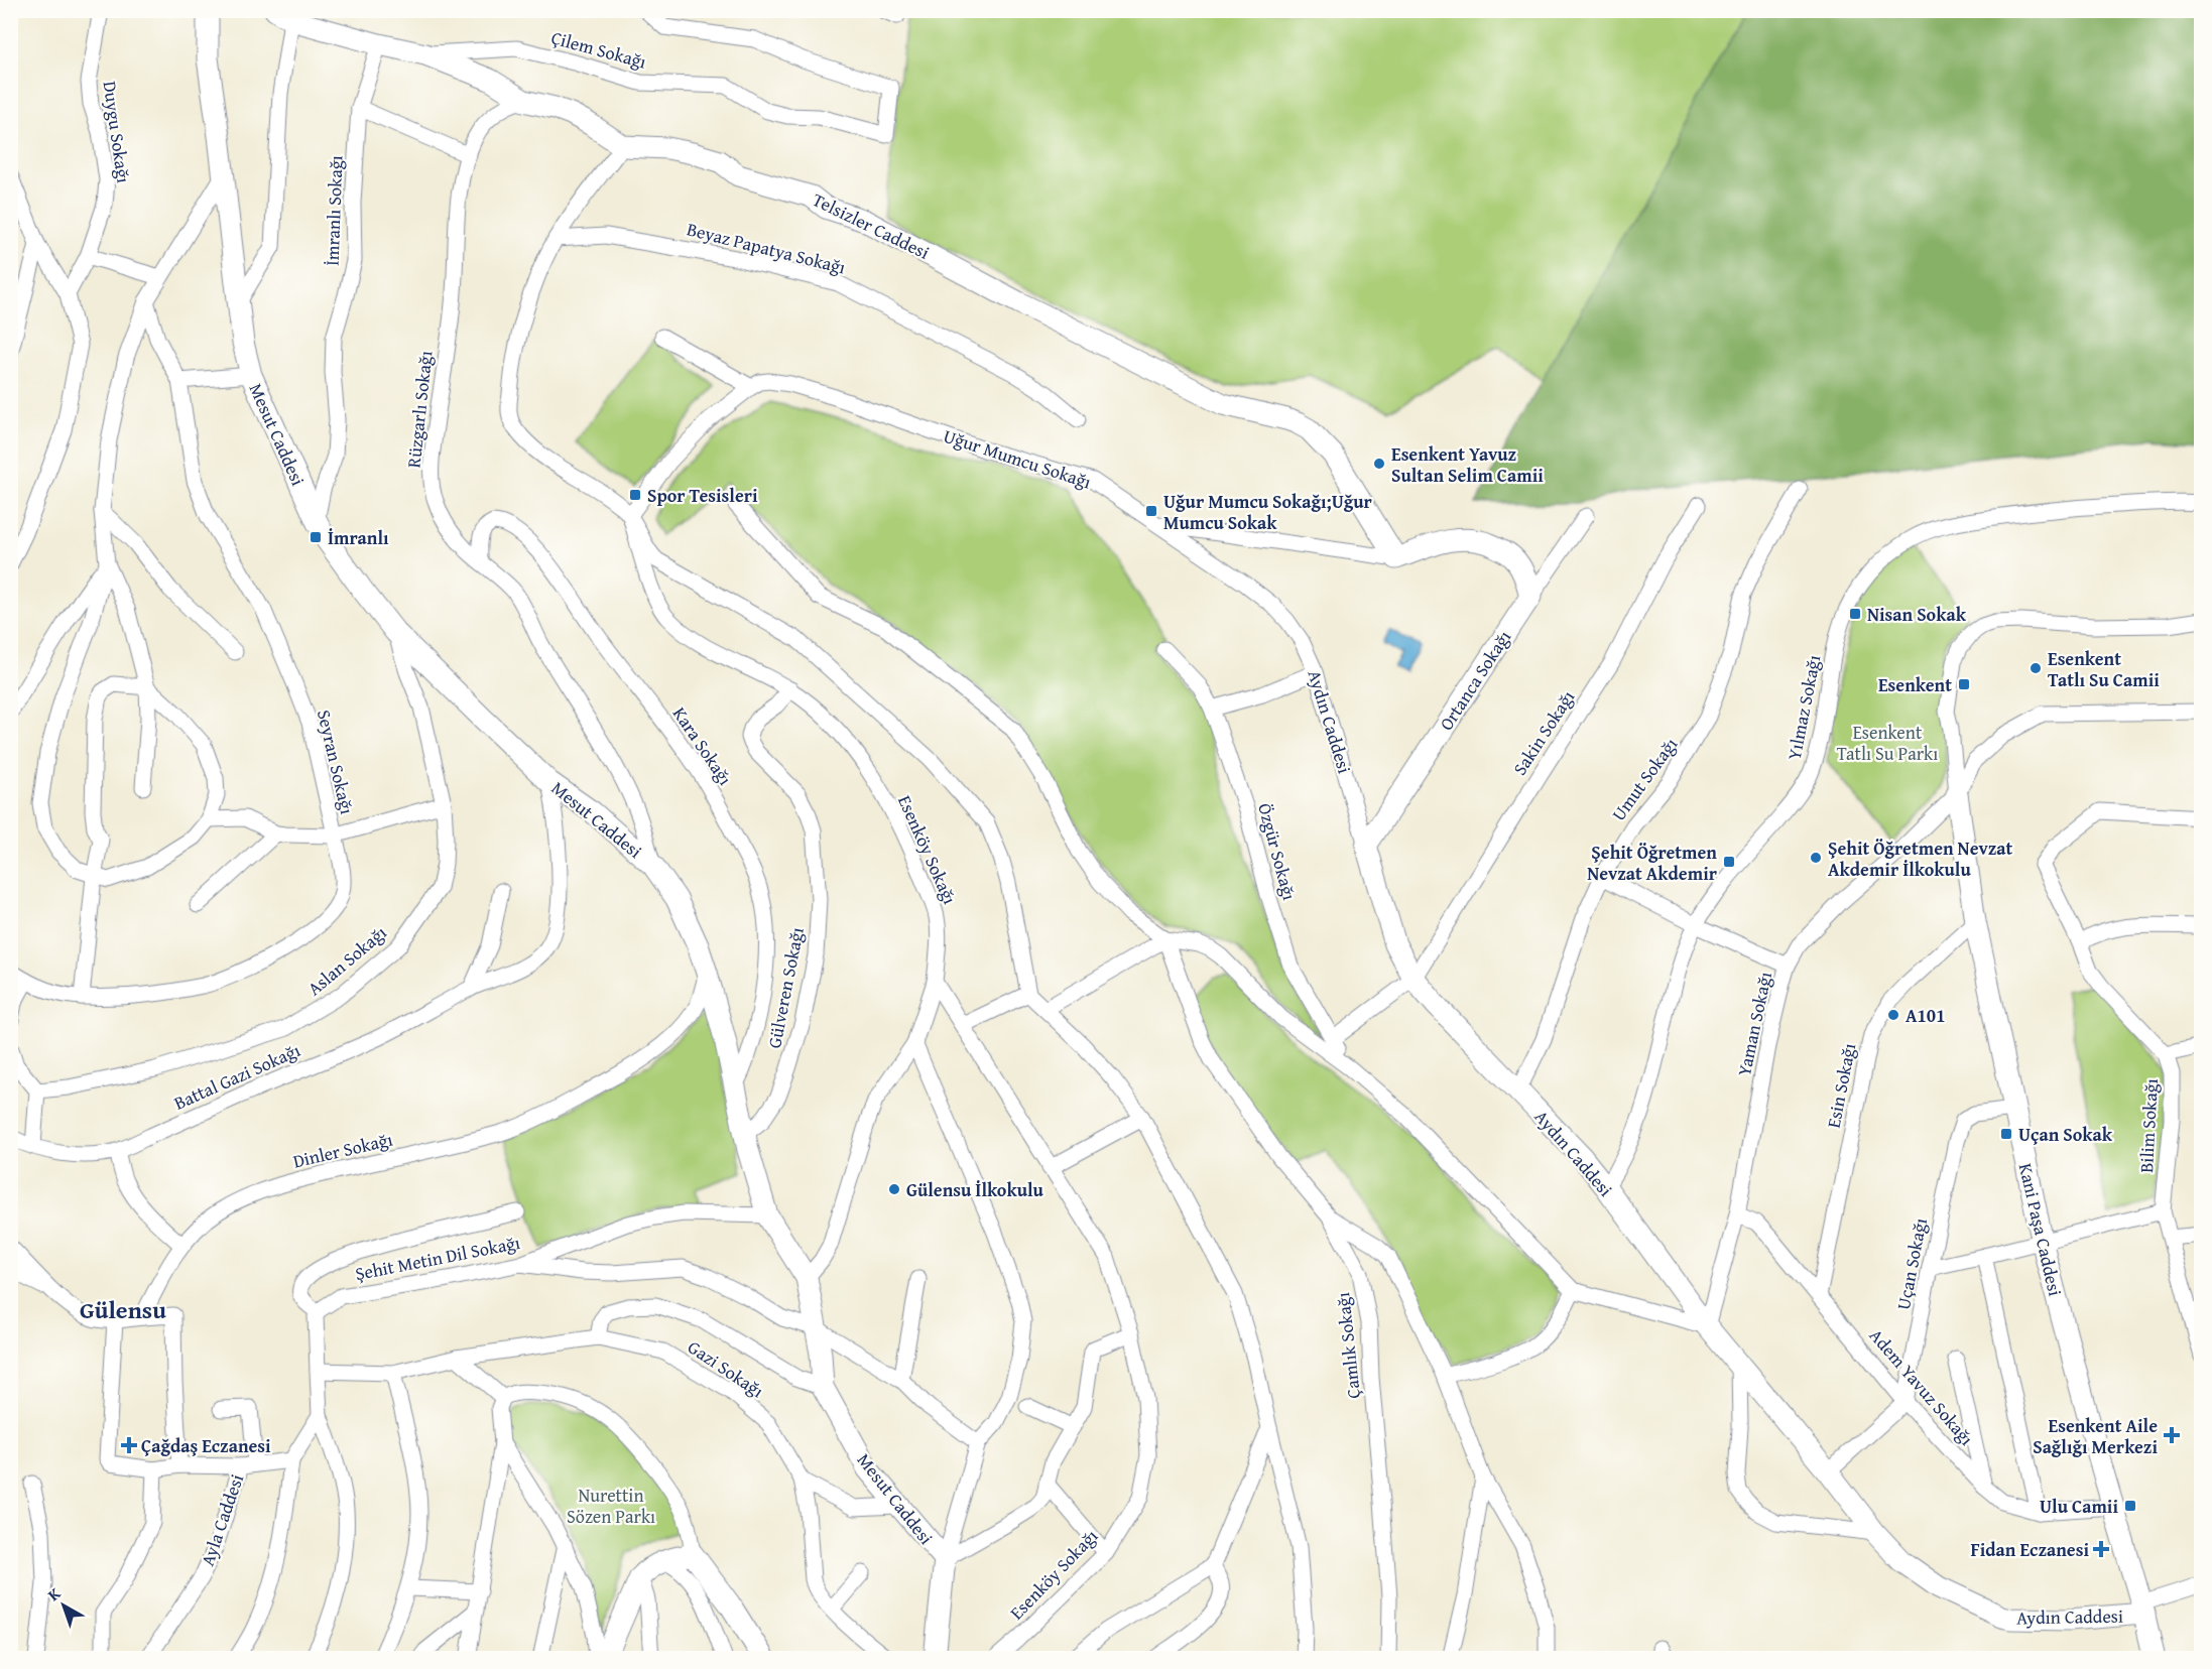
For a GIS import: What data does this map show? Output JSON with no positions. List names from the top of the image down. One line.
{"streets":{"street":["Çilem Sokağı","Duygu Sokağı","İmranlı Sokağı","Telsizler Caddesi","Beyaz Papatya Sokağı","Rüzgarlı Sokağı","Mesut Caddesi","Uğur Mumcu Sokağı","Ortanca Sokağı","Yılmaz Sokağı","Aydın Caddesi","Sakin Sokağı","Kara Sokağı","Seyran Sokağı","Umut Sokağı","Esenköy Sokağı","Özgür Sokağı","Aslan Sokağı","Gülveren Sokağı","Yaman Sokağı","Battal Gazi Sokağı","Esin Sokağı","Bilim Sokağı","Dinler Sokağı","Kani Paşa Caddesi","Şehit Metin Dil Sokağı","Uçan Sokağı","Çamlık Sokağı","Gazi Sokağı","Adem Yavuz Sokağı","Ayla Caddesi"]},"crossings":[["İmranlı Sokağı","Mesut Caddesi"],["Telsizler Caddesi","Uğur Mumcu Sokağı"],["Rüzgarlı Sokağı","Mesut Caddesi"],["Rüzgarlı Sokağı","Kara Sokağı"],["Mesut Caddesi","Kara Sokağı"],["Mesut Caddesi","Aslan Sokağı"],["Mesut Caddesi","Gülveren Sokağı"],["Mesut Caddesi","Battal Gazi Sokağı"],["Mesut Caddesi","Dinler Sokağı"],["Mesut Caddesi","Şehit Metin Dil Sokağı"],["Uğur Mumcu Sokağı","Ortanca Sokağı"],["Uğur Mumcu Sokağı","Aydın Caddesi"],["Uğur Mumcu Sokağı","Esenköy Sokağı"],["Ortanca Sokağı","Aydın Caddesi"],["Yılmaz Sokağı","Aydın Caddesi"],["Aydın Caddesi","Sakin Sokağı"],["Aydın Caddesi","Umut Sokağı"],["Aydın Caddesi","Yaman Sokağı"],["Aydın Caddesi","Kani Paşa Caddesi"],["Esenköy Sokağı","Gülveren Sokağı"],["Yaman Sokağı","Kani Paşa Caddesi"],["Yaman Sokağı","Adem Yavuz Sokağı"],["Esin Sokağı","Kani Paşa Caddesi"],["Esin Sokağı","Adem Yavuz Sokağı"],["Kani Paşa Caddesi","Uçan Sokağı"],["Kani Paşa Caddesi","Adem Yavuz Sokağı"],["Uçan Sokağı","Adem Yavuz Sokağı"]],"districts":["Gülensu"],"parks":["Esenkent Tatlı Su Parkı","Nurettin Sözen Parkı"],"places":{"other":["Esenkent Yavuz Sultan Selim Camii","Esenkent Tatlı Su Camii","Şehit Öğretmen Nevzat Akdemir İlkokulu","A101","Gülensu İlkokulu"],"transit":["Spor Tesisleri","Uğur Mumcu Sokağı;Uğur Mumcu Sokak","İmranlı","Nisan Sokak","Esenkent","Şehit Öğretmen Nevzat Akdemir","Uçan Sokak","Ulu Camii"],"health":["Esenkent Aile Sağlığı Merkezi","Çağdaş Eczanesi","Fidan Eczanesi"]},"north":"top left"}
